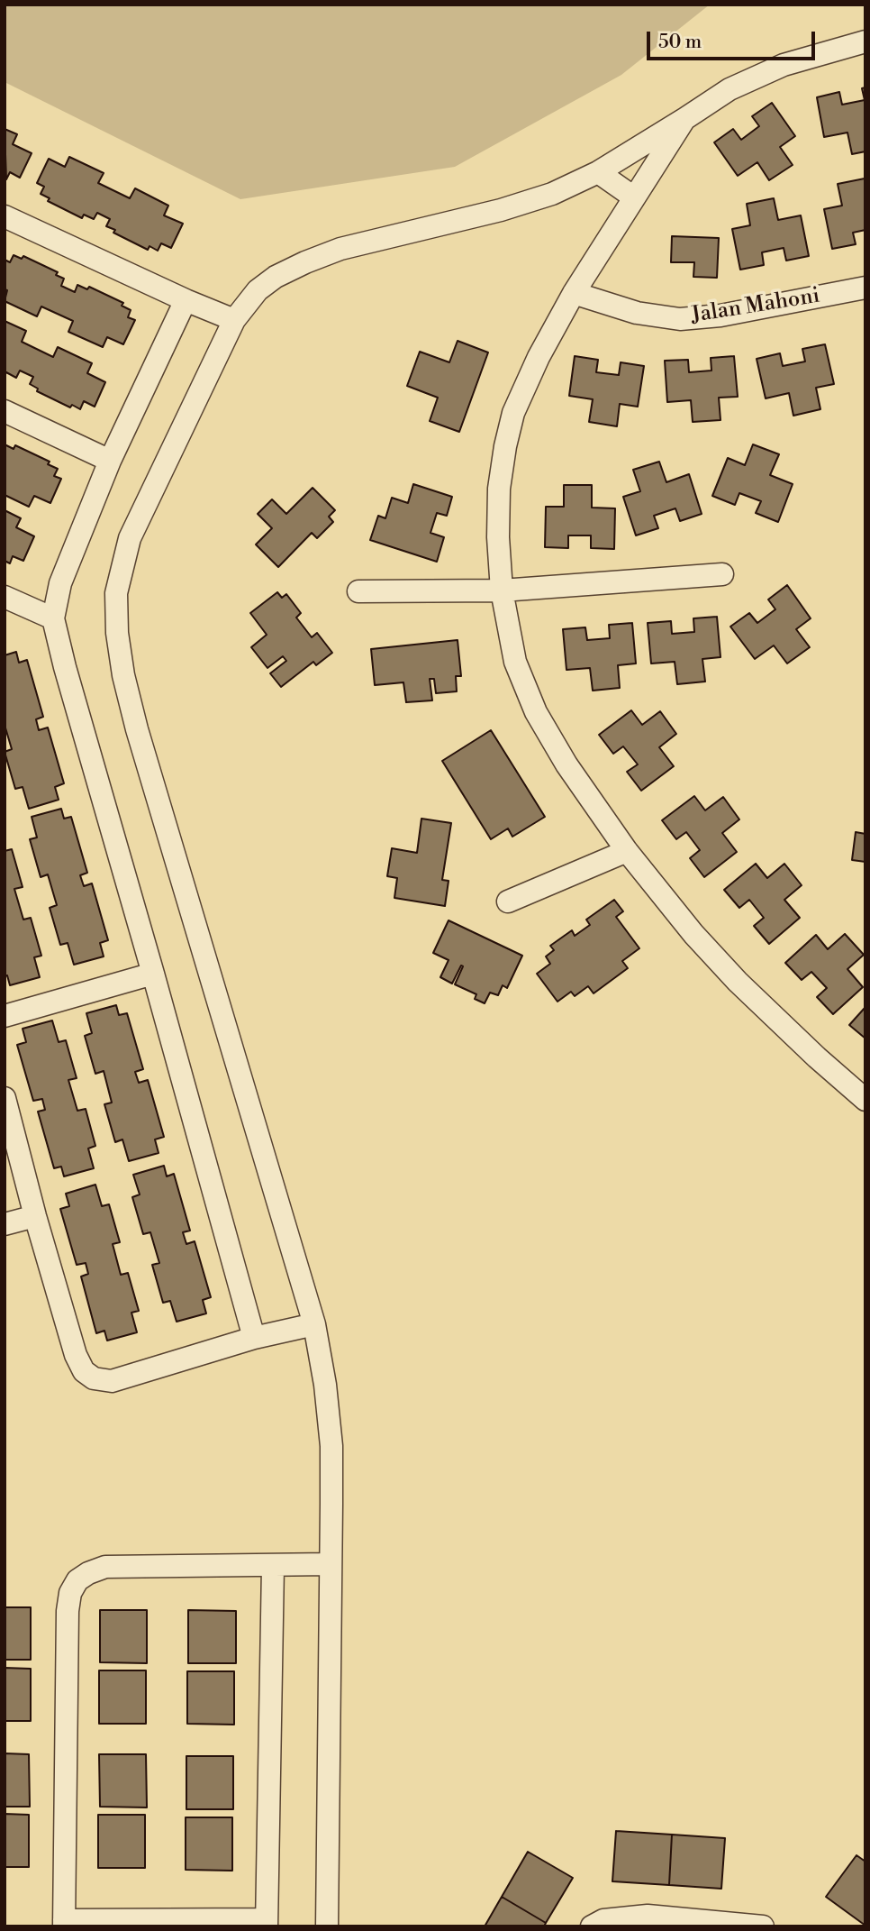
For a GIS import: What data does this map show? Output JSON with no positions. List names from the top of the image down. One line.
{"streets":{"street":["Jalan Mahoni"]},"scale_bar":"50 m"}
